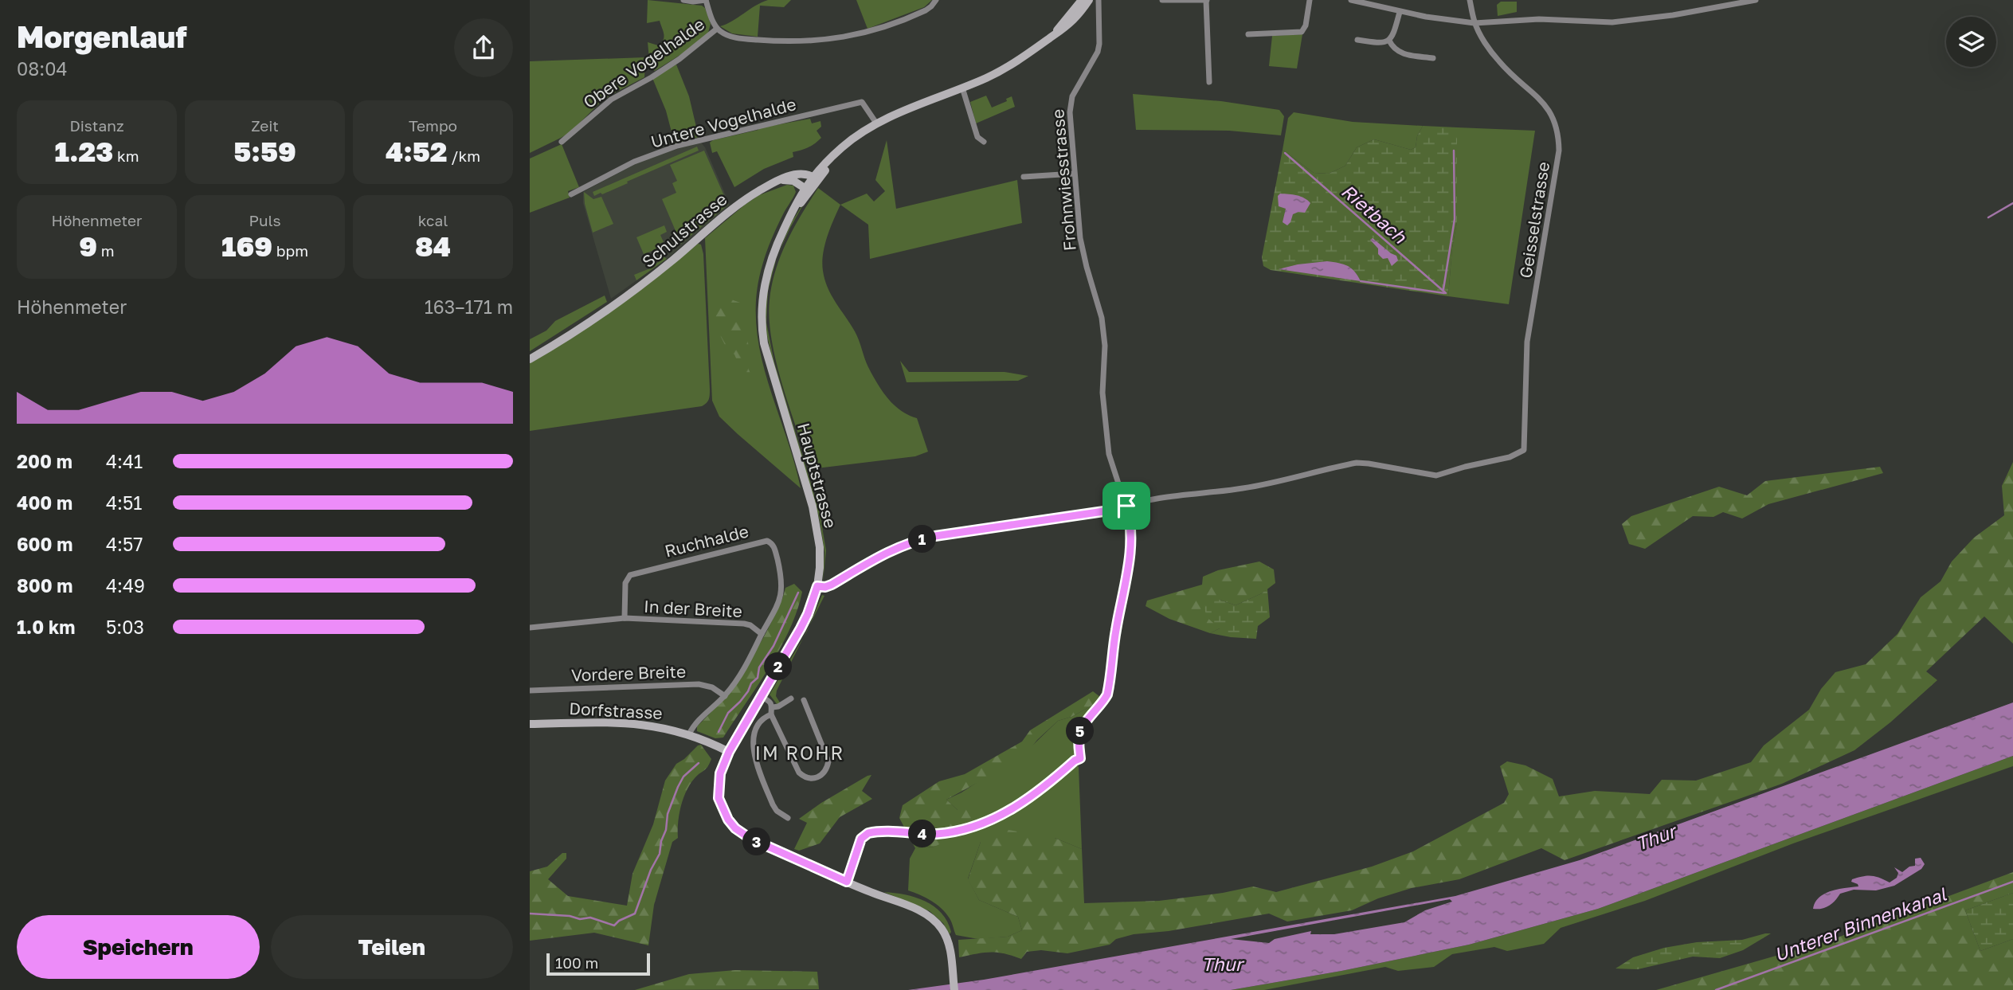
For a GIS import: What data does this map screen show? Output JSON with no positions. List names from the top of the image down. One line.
{"streets":{"main road":["Schulstrasse","Hauptstrasse","Dorfstrasse"],"street":["Obere Vogelhalde","Untere Vogelhalde","Frohnwiesstrasse","Geisselstrasse","Ruchhalde","In der Breite","Vordere Breite"]},"crossings":[["Untere Vogelhalde","Hauptstrasse"],["Frohnwiesstrasse","Geisselstrasse"],["Frohnwiesstrasse","Hauptstrasse"],["Schulstrasse","Hauptstrasse"],["Hauptstrasse","Dorfstrasse"],["Ruchhalde","In der Breite"],["In der Breite","Vordere Breite"],["In der Breite","Dorfstrasse"]],"districts":["IM ROHR"],"water":["Rietbach","Thur","Unterer Binnenkanal"],"scale_bar":"100 m","page":{"heading":["Morgenlauf","08:04"],"stats":[["Distanz","1.23 km"],["Zeit","5:59"],["Tempo","4:52 /km"],["Höhenmeter","9 m"],["Puls","169 bpm"],["kcal","84"]],"chart":["Höhenmeter","163–171 m"],"list":[{"name":"200 m","note":"4:41"},{"name":"400 m","note":"4:51"},{"name":"600 m","note":"4:57"},{"name":"800 m","note":"4:49"},{"name":"1.0 km","note":"5:03"}],"pins":["1","2","5","4","3"],"buttons":["Speichern","Teilen"],"scale":"100 m"}}
